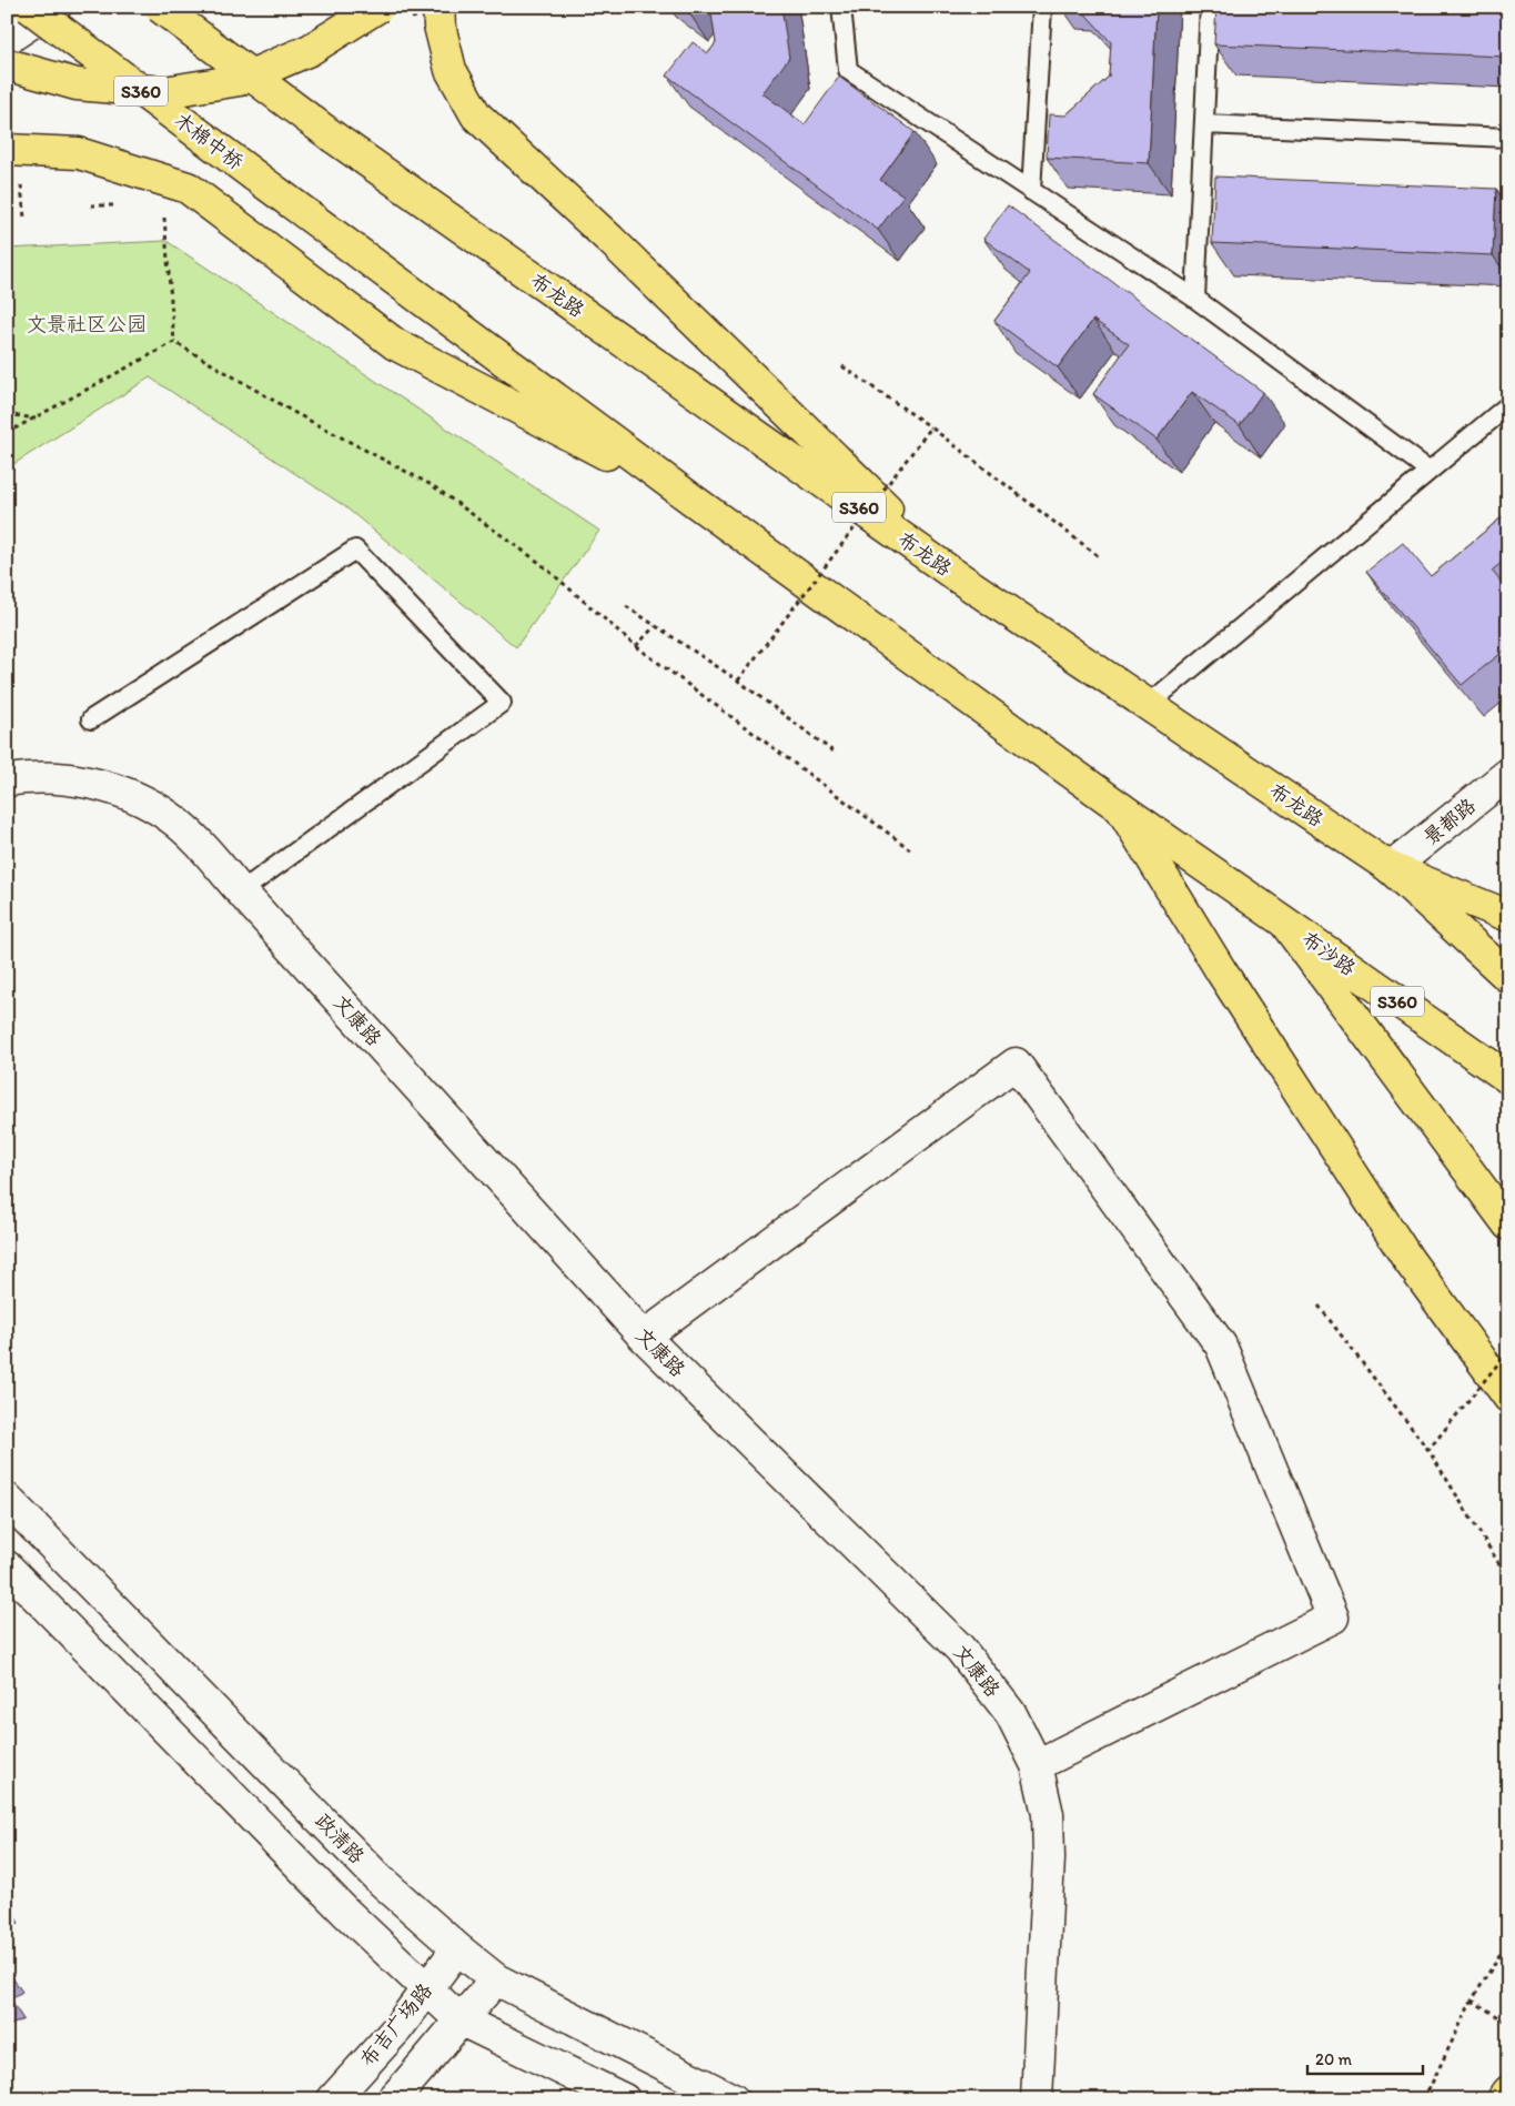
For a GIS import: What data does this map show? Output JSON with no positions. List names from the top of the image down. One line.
{"streets":{"main road":["S360","木棉中桥","布龙路","布沙路"],"street":["景都路","文康路","政清路","布吉广场路"]},"crossings":[["S360","木棉中桥"],["S360","布沙路"],["布龙路","景都路"],["政清路","布吉广场路"]],"parks":["文景社区公园"],"scale_bar":"20 m"}
